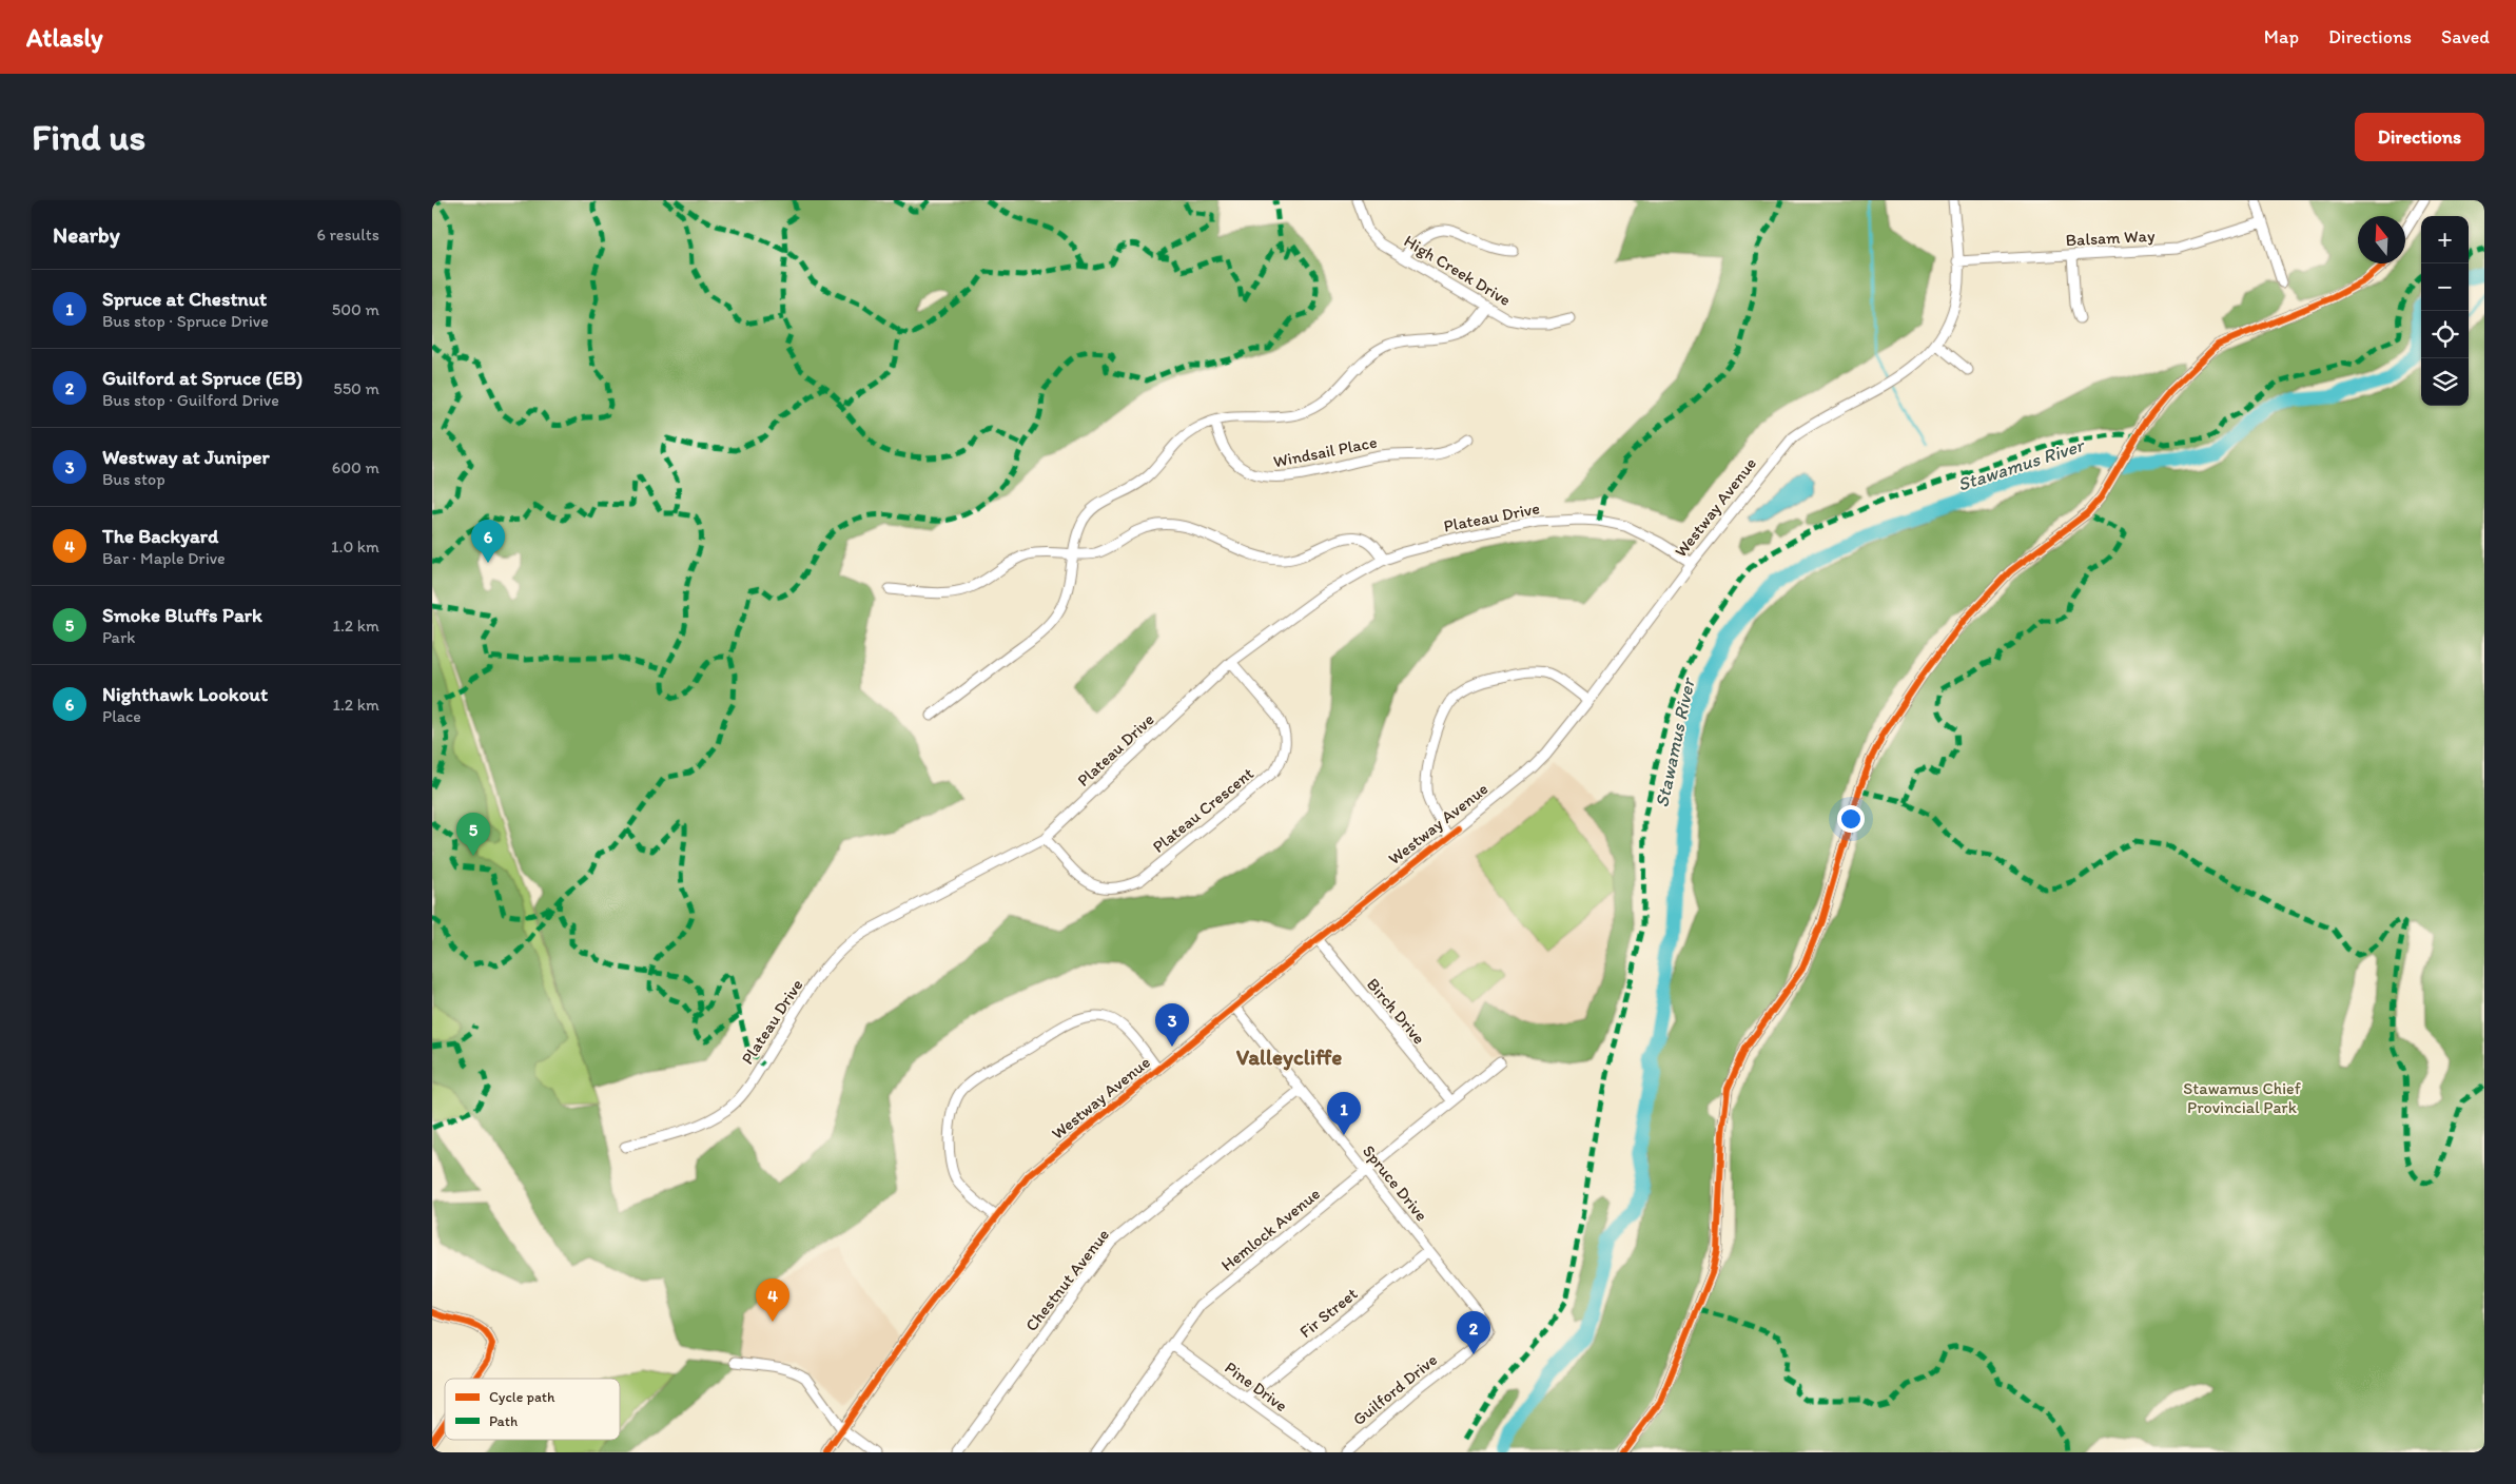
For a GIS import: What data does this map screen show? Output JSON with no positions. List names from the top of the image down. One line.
{"streets":{"street":["Balsam Way","High Creek Drive","Windsail Place","Westway Avenue","Plateau Drive","Plateau Crescent","Birch Drive","Spruce Drive","Hemlock Avenue","Chestnut Avenue","Fir Street","Pine Drive","Guilford Drive"]},"crossings":[["Balsam Way","Westway Avenue"],["Westway Avenue","Plateau Drive"],["Westway Avenue","Birch Drive"],["Westway Avenue","Spruce Drive"],["Plateau Drive","Plateau Crescent"],["Birch Drive","Hemlock Avenue"],["Spruce Drive","Hemlock Avenue"],["Spruce Drive","Chestnut Avenue"],["Spruce Drive","Fir Street"],["Spruce Drive","Guilford Drive"],["Hemlock Avenue","Pine Drive"],["Fir Street","Pine Drive"]],"districts":["Valleycliffe"],"water":["Stawamus River"],"parks":["Stawamus Chief Provincial Park"],"legend":["Cycle path","Path"],"north":"top","page":{"header":"Atlasly","nav":["Map","Directions","Saved"],"buttons":"Directions","title":"Find us","heading":["Nearby","6 results"],"map_buttons":["+","−"],"list":[{"mark":"1","name":"Spruce at Chestnut","note":"Bus stop · Spruce Drive","value":"500 m"},{"mark":"2","name":"Guilford at Spruce (EB)","note":"Bus stop · Guilford Drive","value":"550 m"},{"mark":"3","name":"Westway at Juniper","note":"Bus stop","value":"600 m"},{"mark":"4","name":"The Backyard","note":"Bar · Maple Drive","value":"1.0 km"},{"mark":"5","name":"Smoke Bluffs Park","note":"Park","value":"1.2 km"},{"mark":"6","name":"Nighthawk Lookout","note":"Place","value":"1.2 km"}],"pins":["6","5","3","1","4","2"]}}
